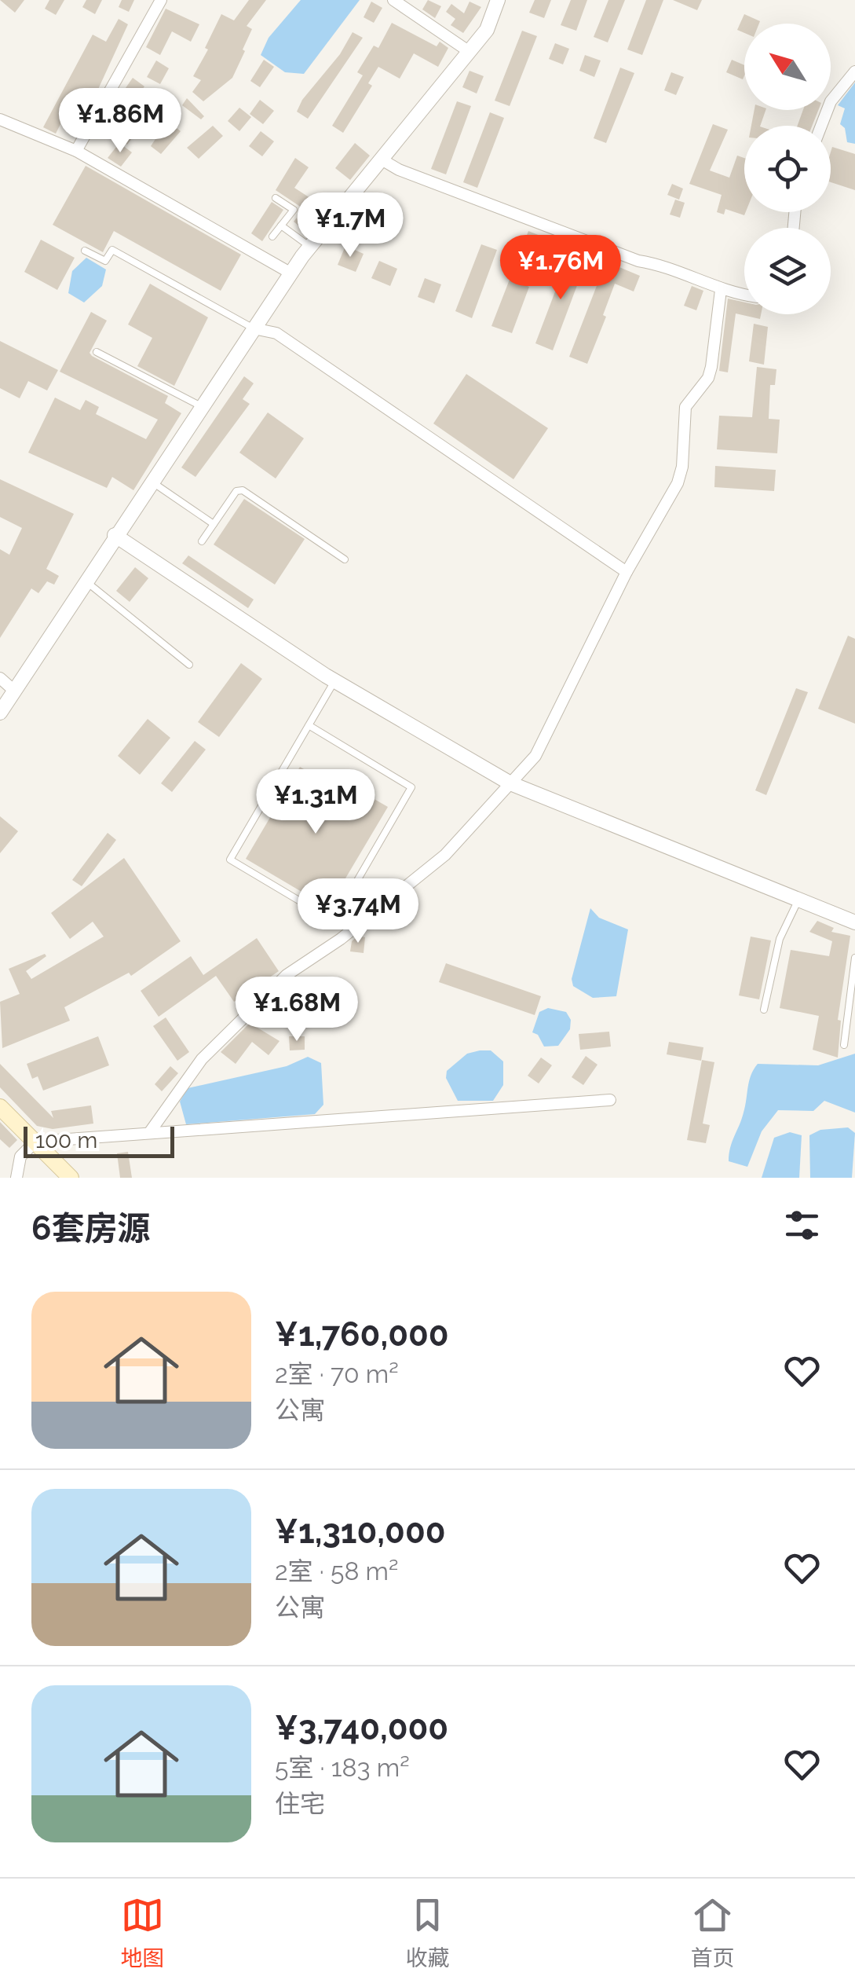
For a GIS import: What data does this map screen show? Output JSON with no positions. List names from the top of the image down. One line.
{"scale_bar":"100 m","north":"top left","page":{"price":["¥1.86M","¥1.7M","¥1.76M","¥1.31M","¥3.74M","¥1.68M"],"scale":"100 m","heading":"6套房源","list":[{"name":"¥1,760,000","note":"2室 · 70 m² · 公寓"},{"name":"¥1,310,000","note":"2室 · 58 m² · 公寓"},{"name":"¥3,740,000","note":"5室 · 183 m² · 住宅"}],"tabs":["地图","收藏","首页"]}}
